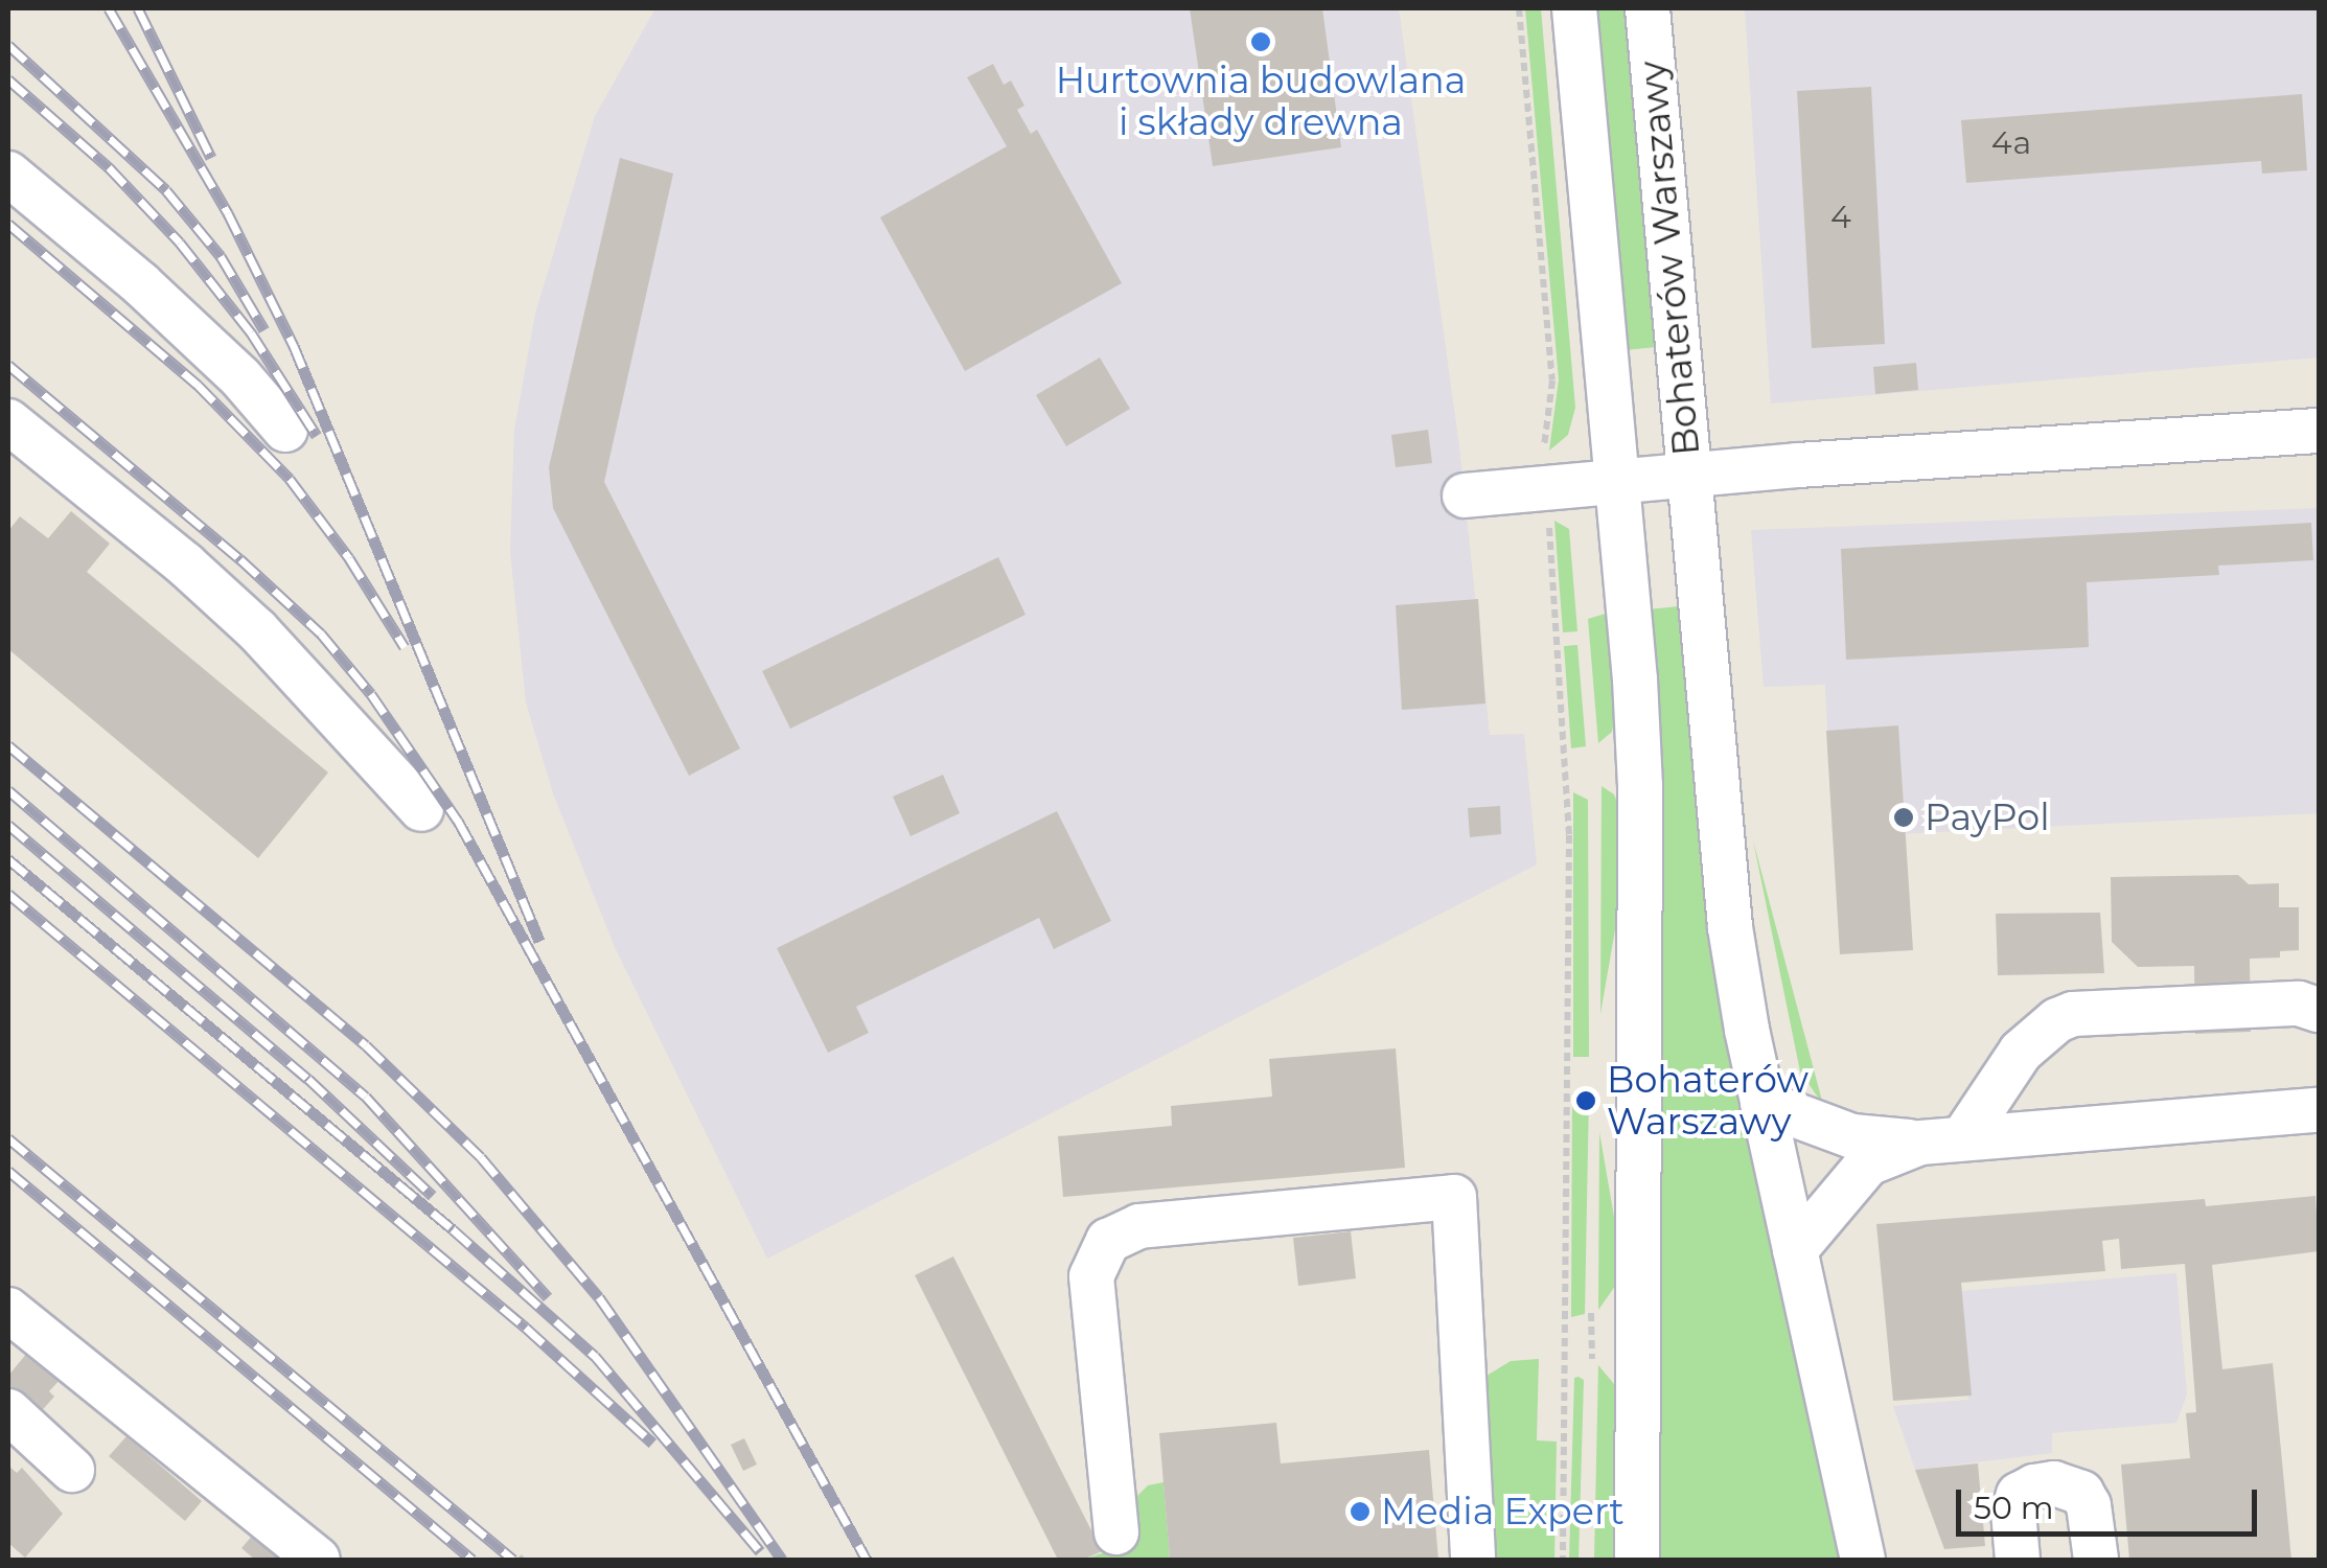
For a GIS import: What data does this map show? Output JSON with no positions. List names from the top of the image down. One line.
{"streets":{"street":["Bohaterów Warszawy"]},"places":["Hurtownia budowlana i składy drewna","PayPol","Bohaterów Warszawy","Media Expert"],"house_numbers":["4a","4"],"scale_bar":"50 m"}
